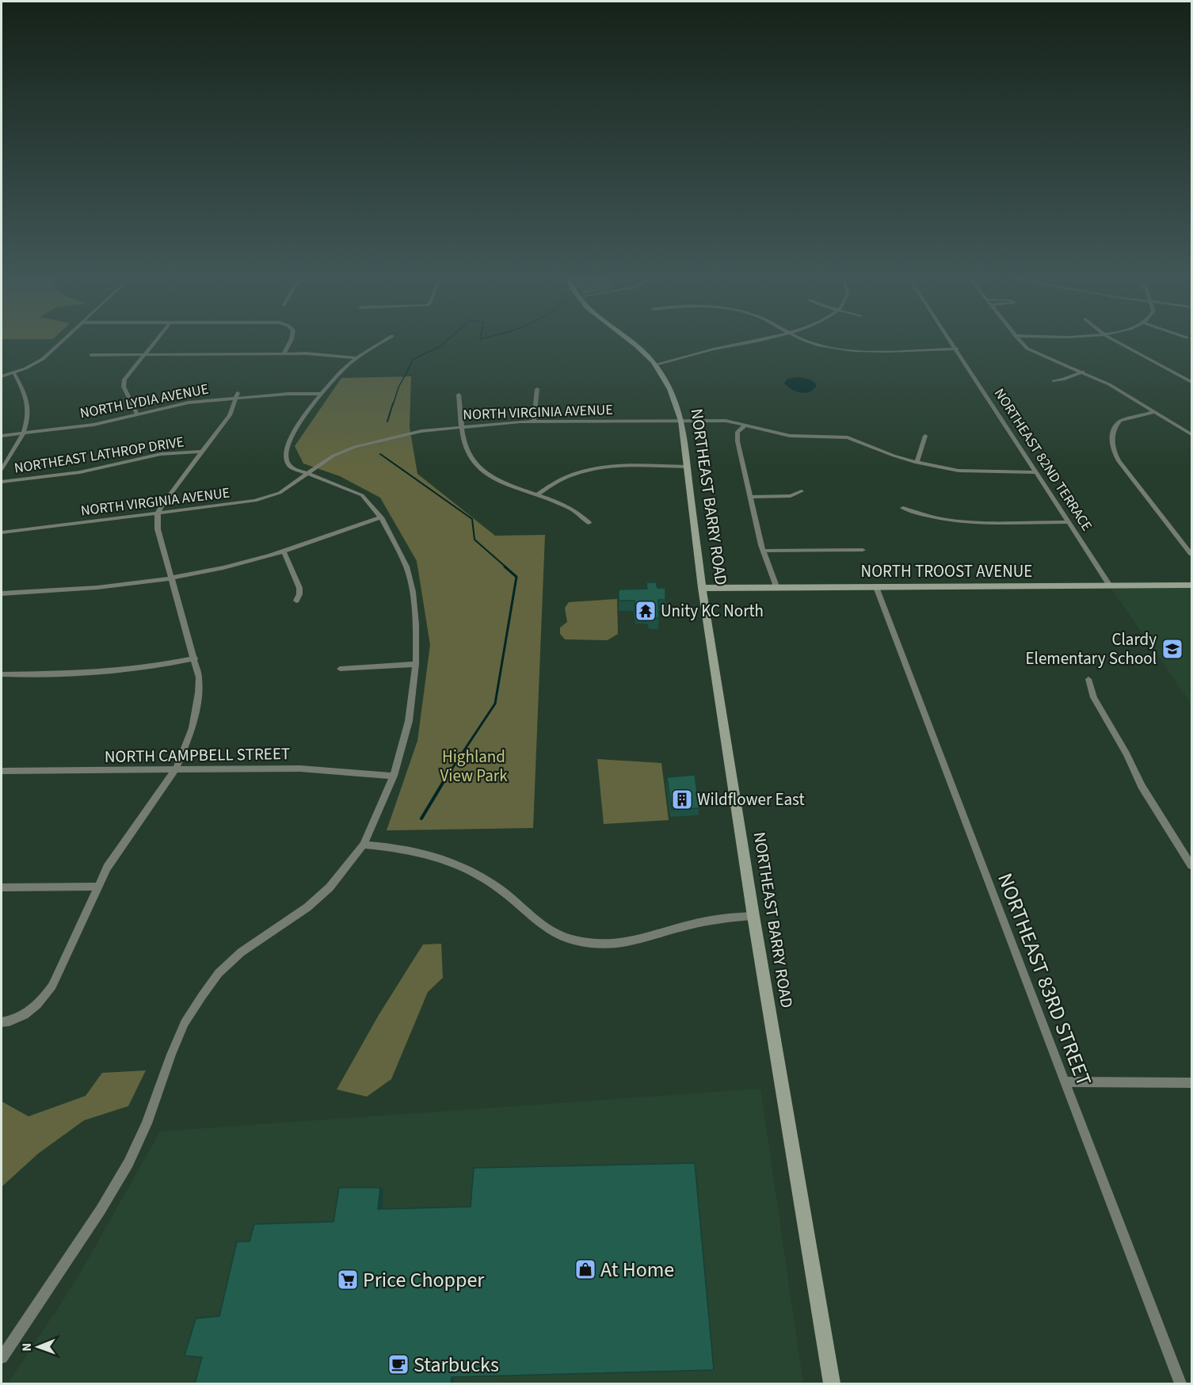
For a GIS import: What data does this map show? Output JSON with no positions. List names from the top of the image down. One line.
{"streets":{"main road":["NORTHEAST BARRY ROAD","NORTH TROOST AVENUE"],"street":["NORTH LYDIA AVENUE","NORTH VIRGINIA AVENUE","NORTHEAST LATHROP DRIVE","NORTHEAST 82ND TERRACE","NORTH CAMPBELL STREET","NORTHEAST 83RD STREET"]},"crossings":[["NORTH VIRGINIA AVENUE","NORTHEAST 82ND TERRACE"],["NORTH VIRGINIA AVENUE","NORTHEAST BARRY ROAD"],["NORTHEAST 82ND TERRACE","NORTH TROOST AVENUE"],["NORTHEAST BARRY ROAD","NORTH TROOST AVENUE"],["NORTH TROOST AVENUE","NORTHEAST 83RD STREET"]],"parks":["Highland View Park"],"places":{"temple":["Unity KC North"],"school or university":["Clardy Elementary School"],"building":["Wildflower East"],"shop":["At Home"],"supermarket":["Price Chopper"],"cafe":["Starbucks"]},"north":"left"}
